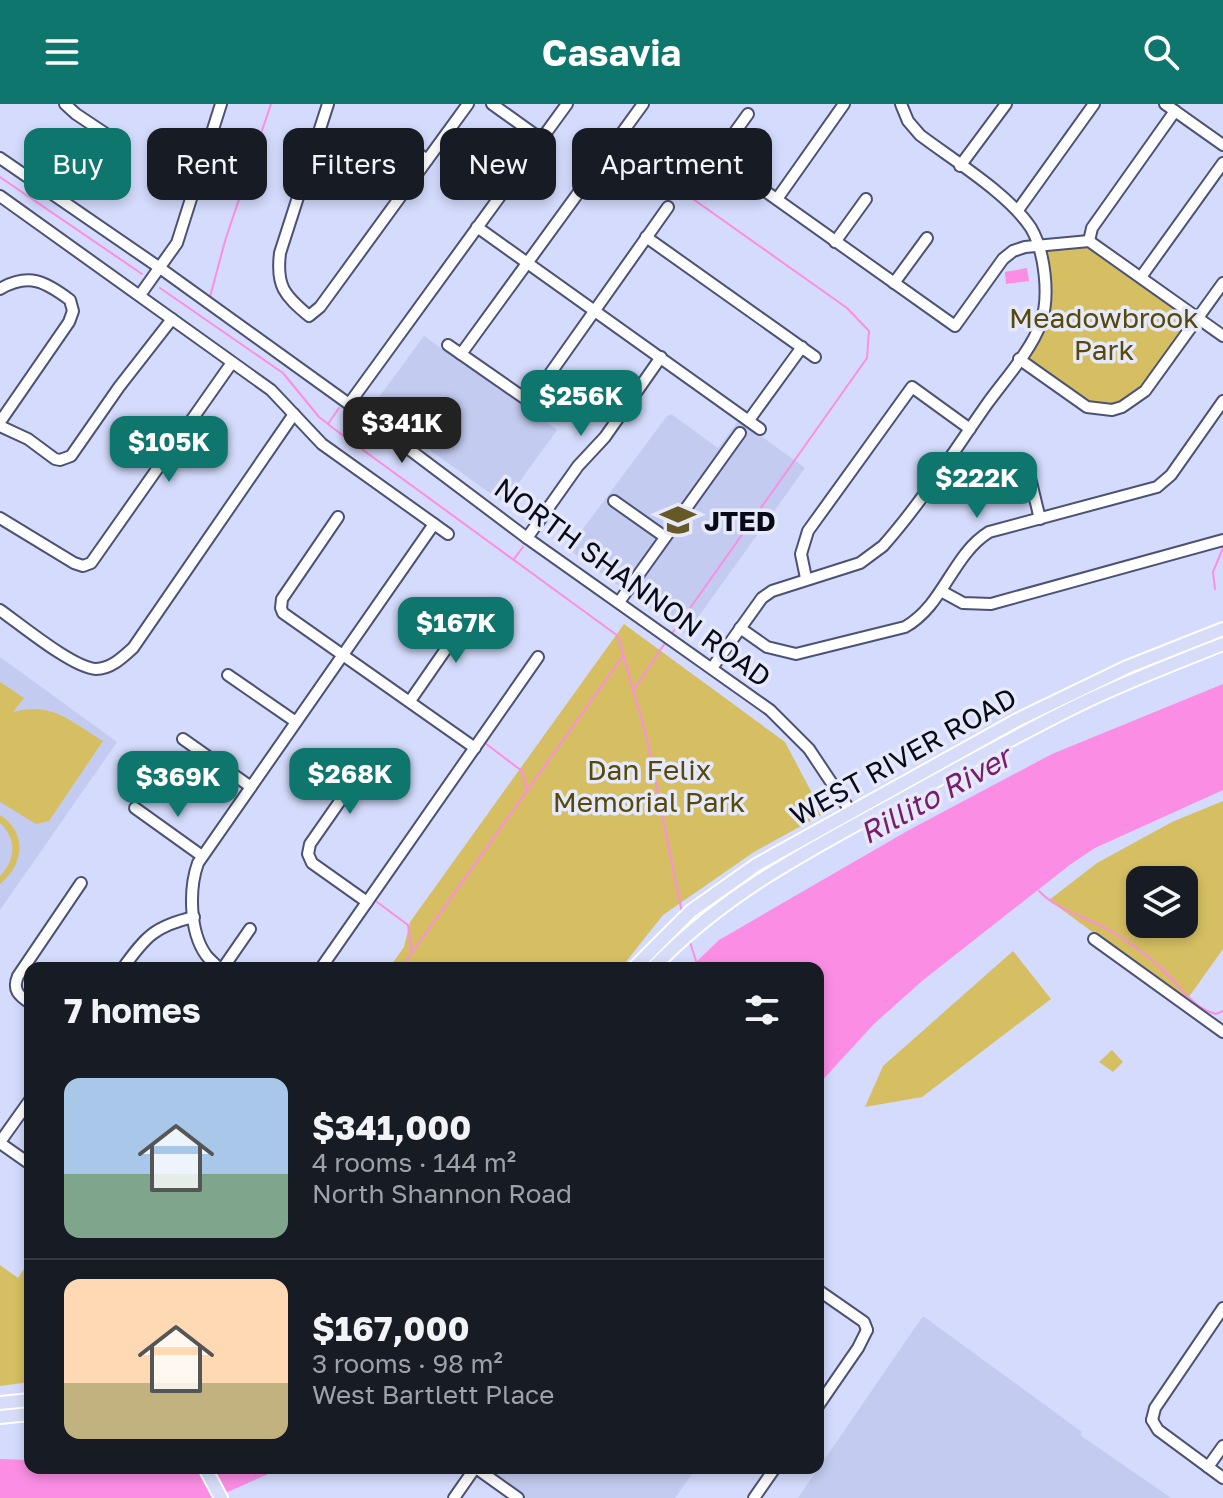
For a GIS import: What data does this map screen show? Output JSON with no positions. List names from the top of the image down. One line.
{"streets":{"main road":["WEST RIVER ROAD"],"street":["NORTH SHANNON ROAD"]},"crossings":[["NORTH SHANNON ROAD","WEST RIVER ROAD"]],"water":["Rillito River"],"parks":["Meadowbrook Park","Dan Felix Memorial Park"],"places":{"school or university":["JTED"]},"page":{"header":"Casavia","chip":["Buy","Rent","Filters","New","Apartment"],"price":["$256K","$341K","$105K","$222K","$167K","$268K","$369K"],"heading":"7 homes","list":[{"name":"$341,000","note":"4 rooms · 144 m² · North Shannon Road"},{"name":"$167,000","note":"3 rooms · 98 m² · West Bartlett Place"}]}}
